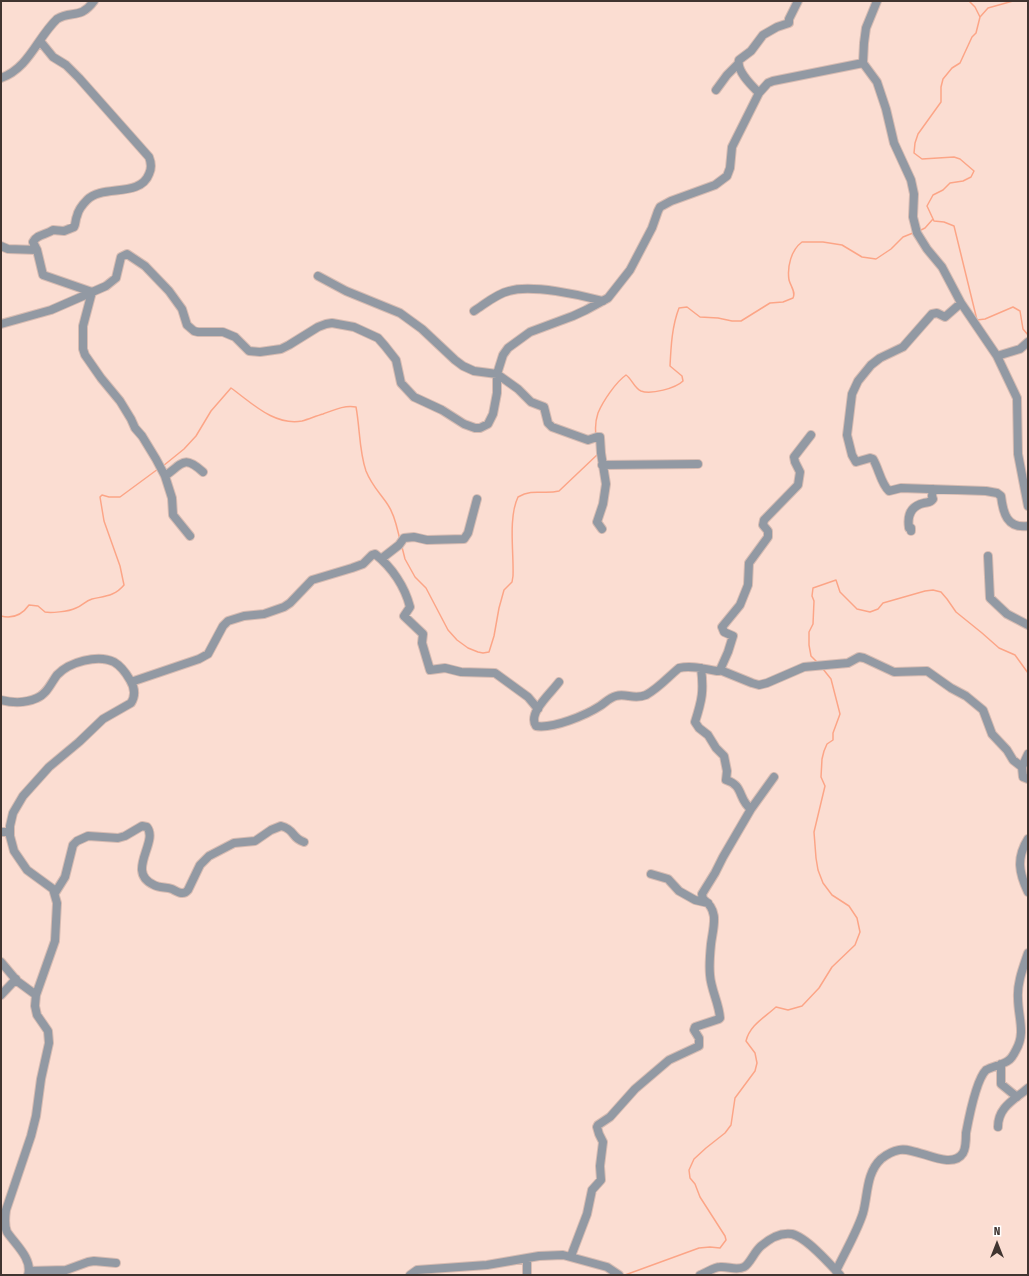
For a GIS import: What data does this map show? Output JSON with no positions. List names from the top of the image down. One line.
{"north":"top"}
